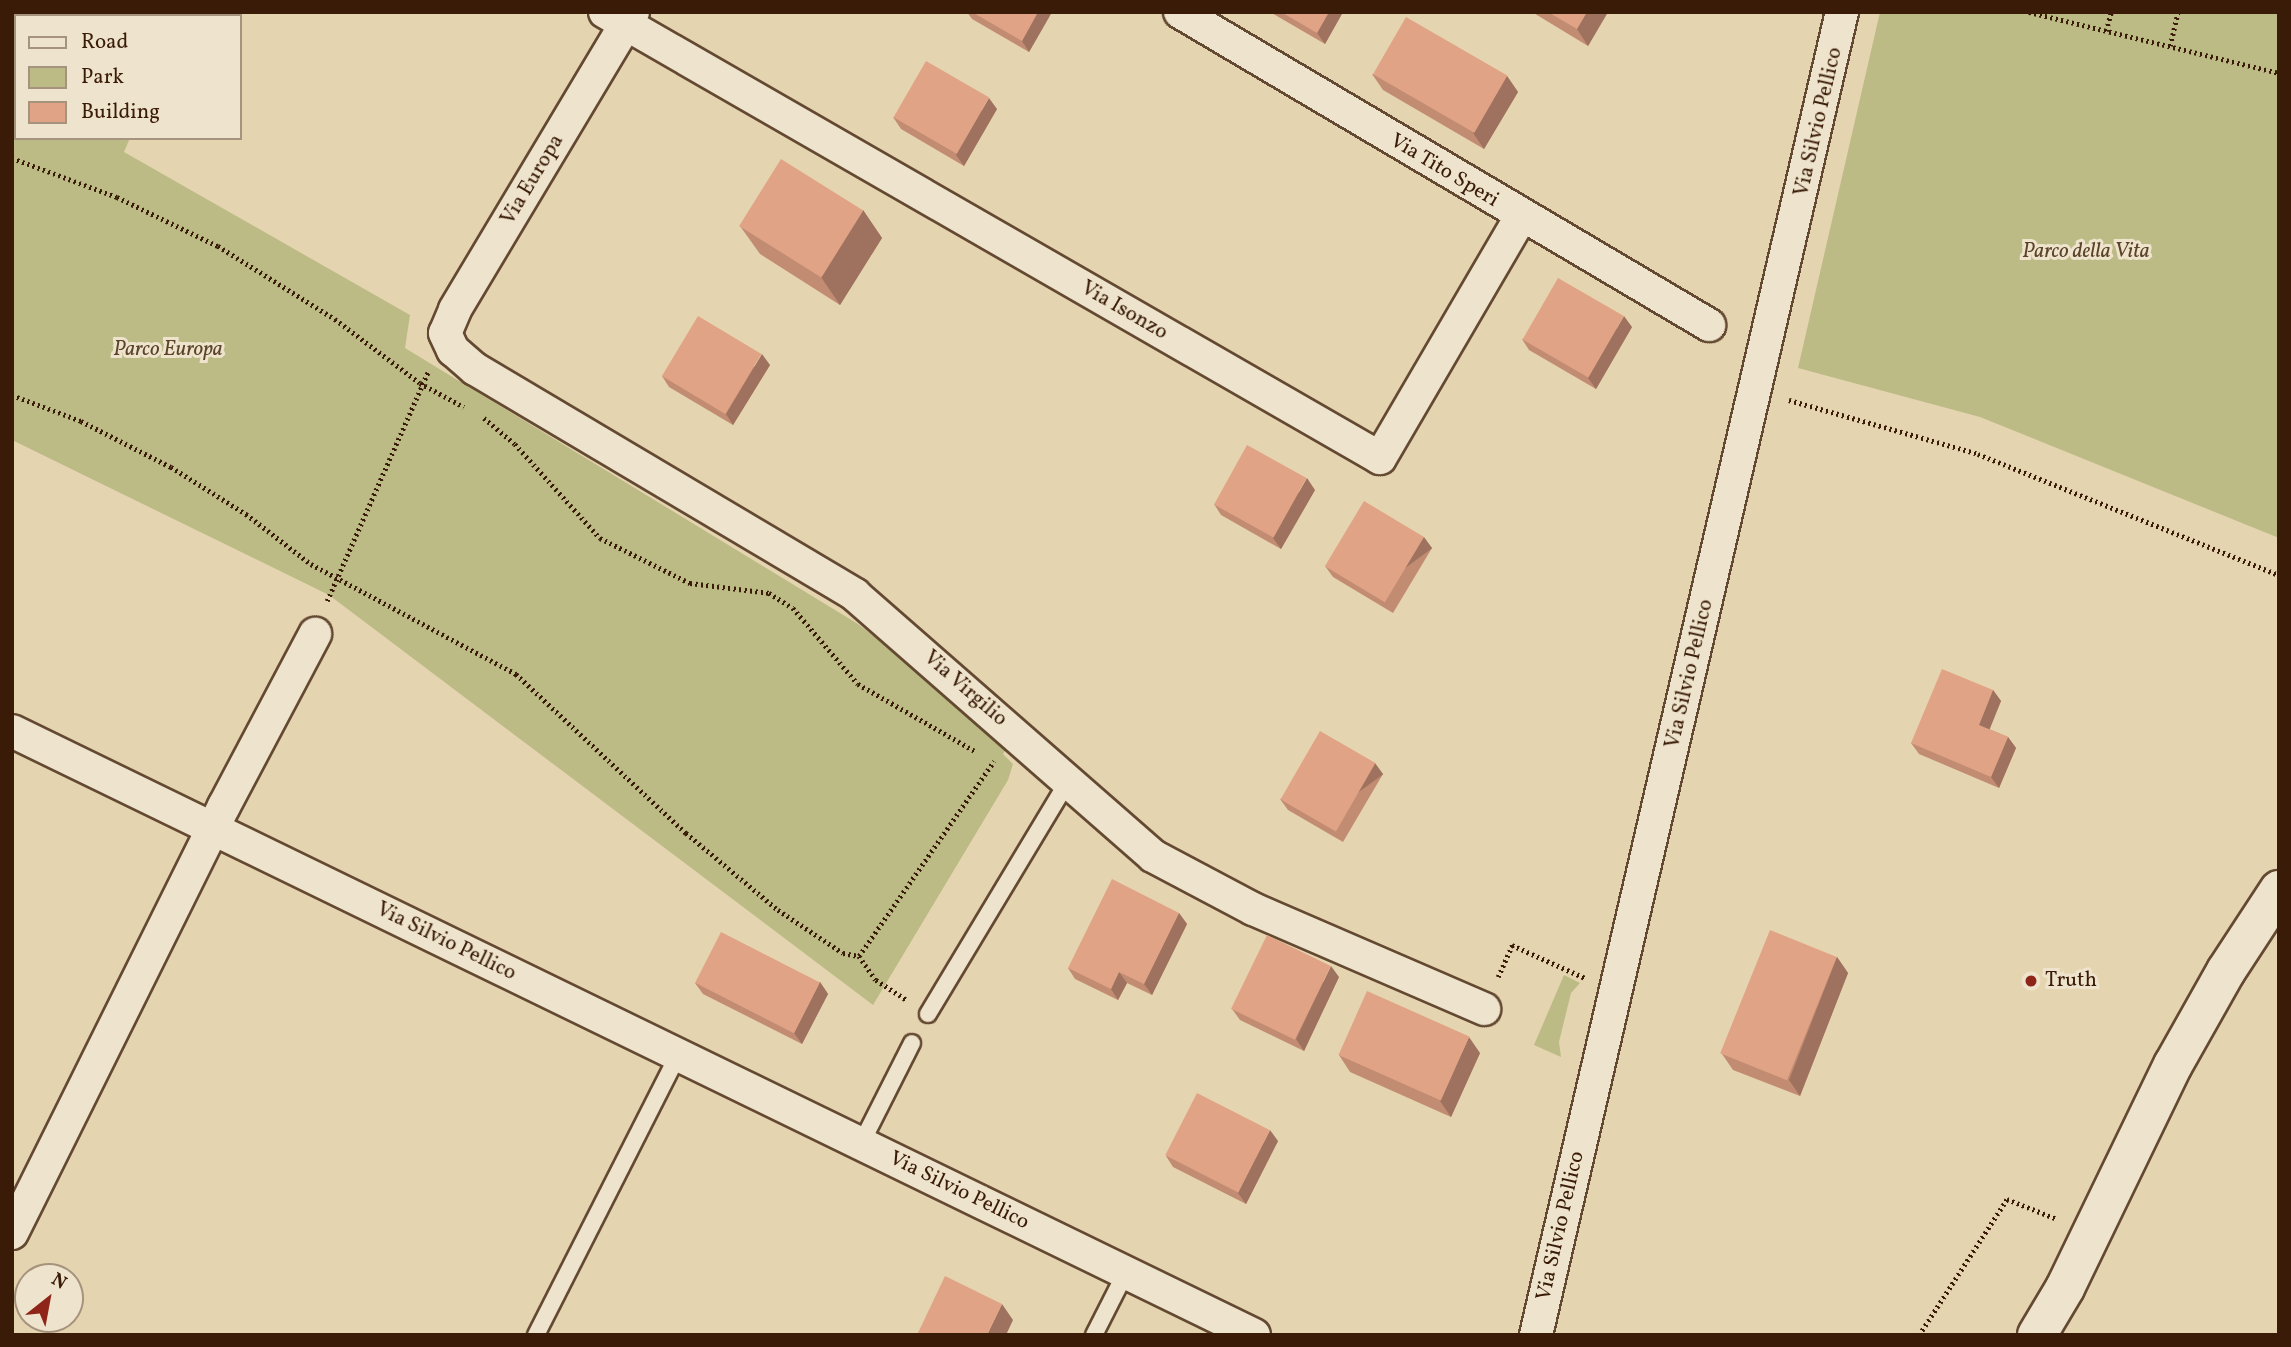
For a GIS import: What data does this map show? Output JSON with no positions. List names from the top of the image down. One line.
{"streets":{"street":["Via Silvio Pellico","Via Tito Speri","Via Europa","Via Isonzo","Via Virgilio"]},"crossings":[["Via Tito Speri","Via Isonzo"],["Via Europa","Via Isonzo"],["Via Europa","Via Virgilio"]],"parks":["Parco della Vita","Parco Europa"],"places":["Truth"],"legend":["Road","Park","Building"],"north":"top right"}
